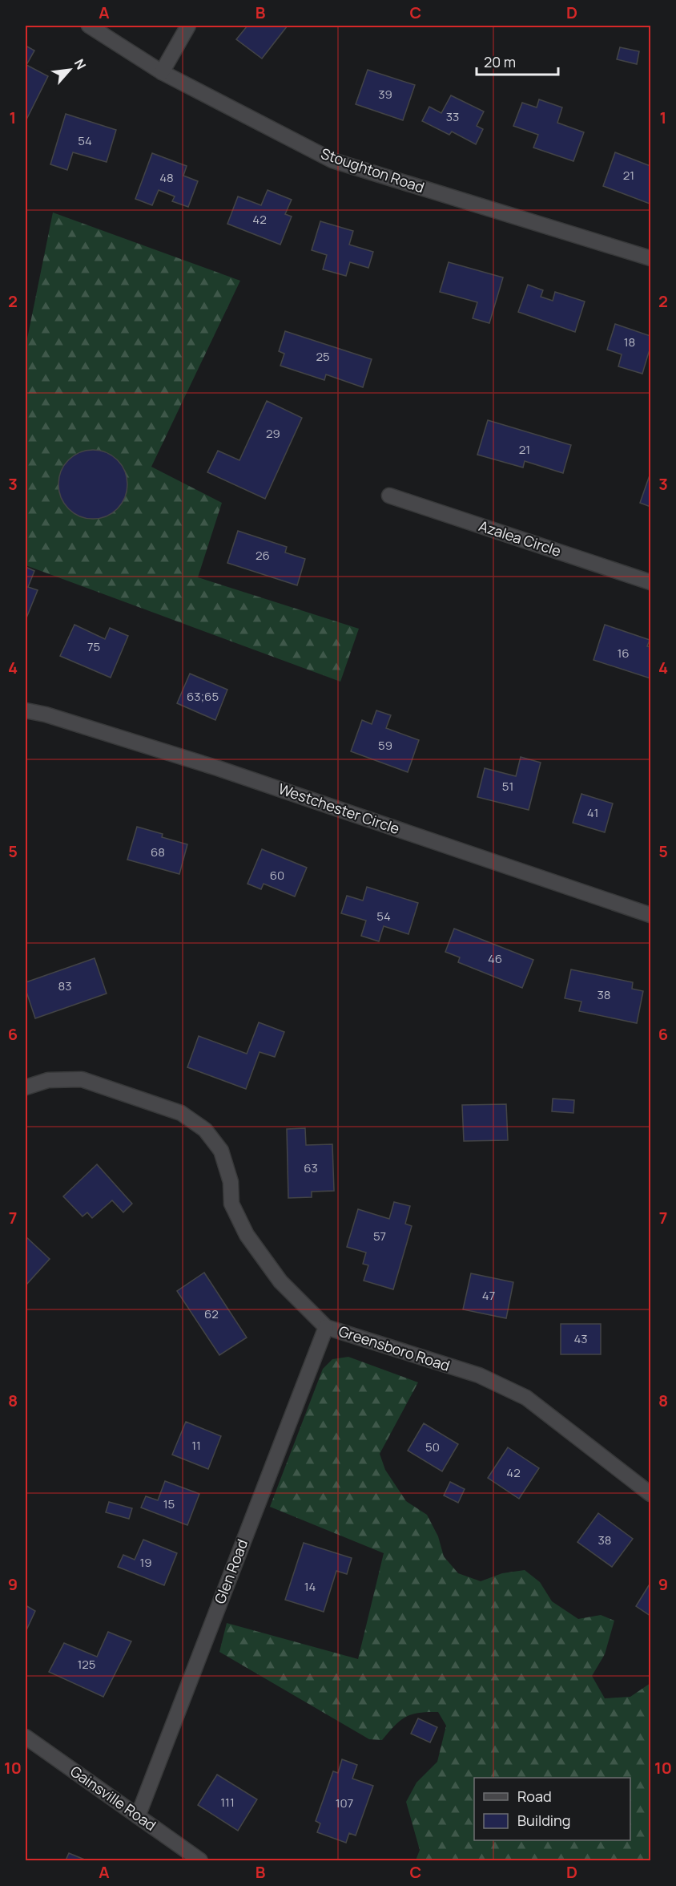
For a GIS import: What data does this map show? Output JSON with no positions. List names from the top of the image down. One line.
{"streets":{"street":["Stoughton Road","Azalea Circle","Westchester Circle","Greensboro Road","Glen Road","Gainsville Road"]},"crossings":[["Greensboro Road","Glen Road"],["Glen Road","Gainsville Road"]],"house_numbers":["39","33","54","21","48","42","18","25","29","21","26","75","16","63;65","59","51","41","68","60","54","46","83","38","63","57","47","62","43","11","50","42","15","38","19","14","125","111","107"],"legend":["Road","Building"],"scale_bar":"20 m","north":"top right","grid":{"columns":["A","B","C","D"],"rows":["1","2","3","4","5","6","7","8","9","10"]}}
